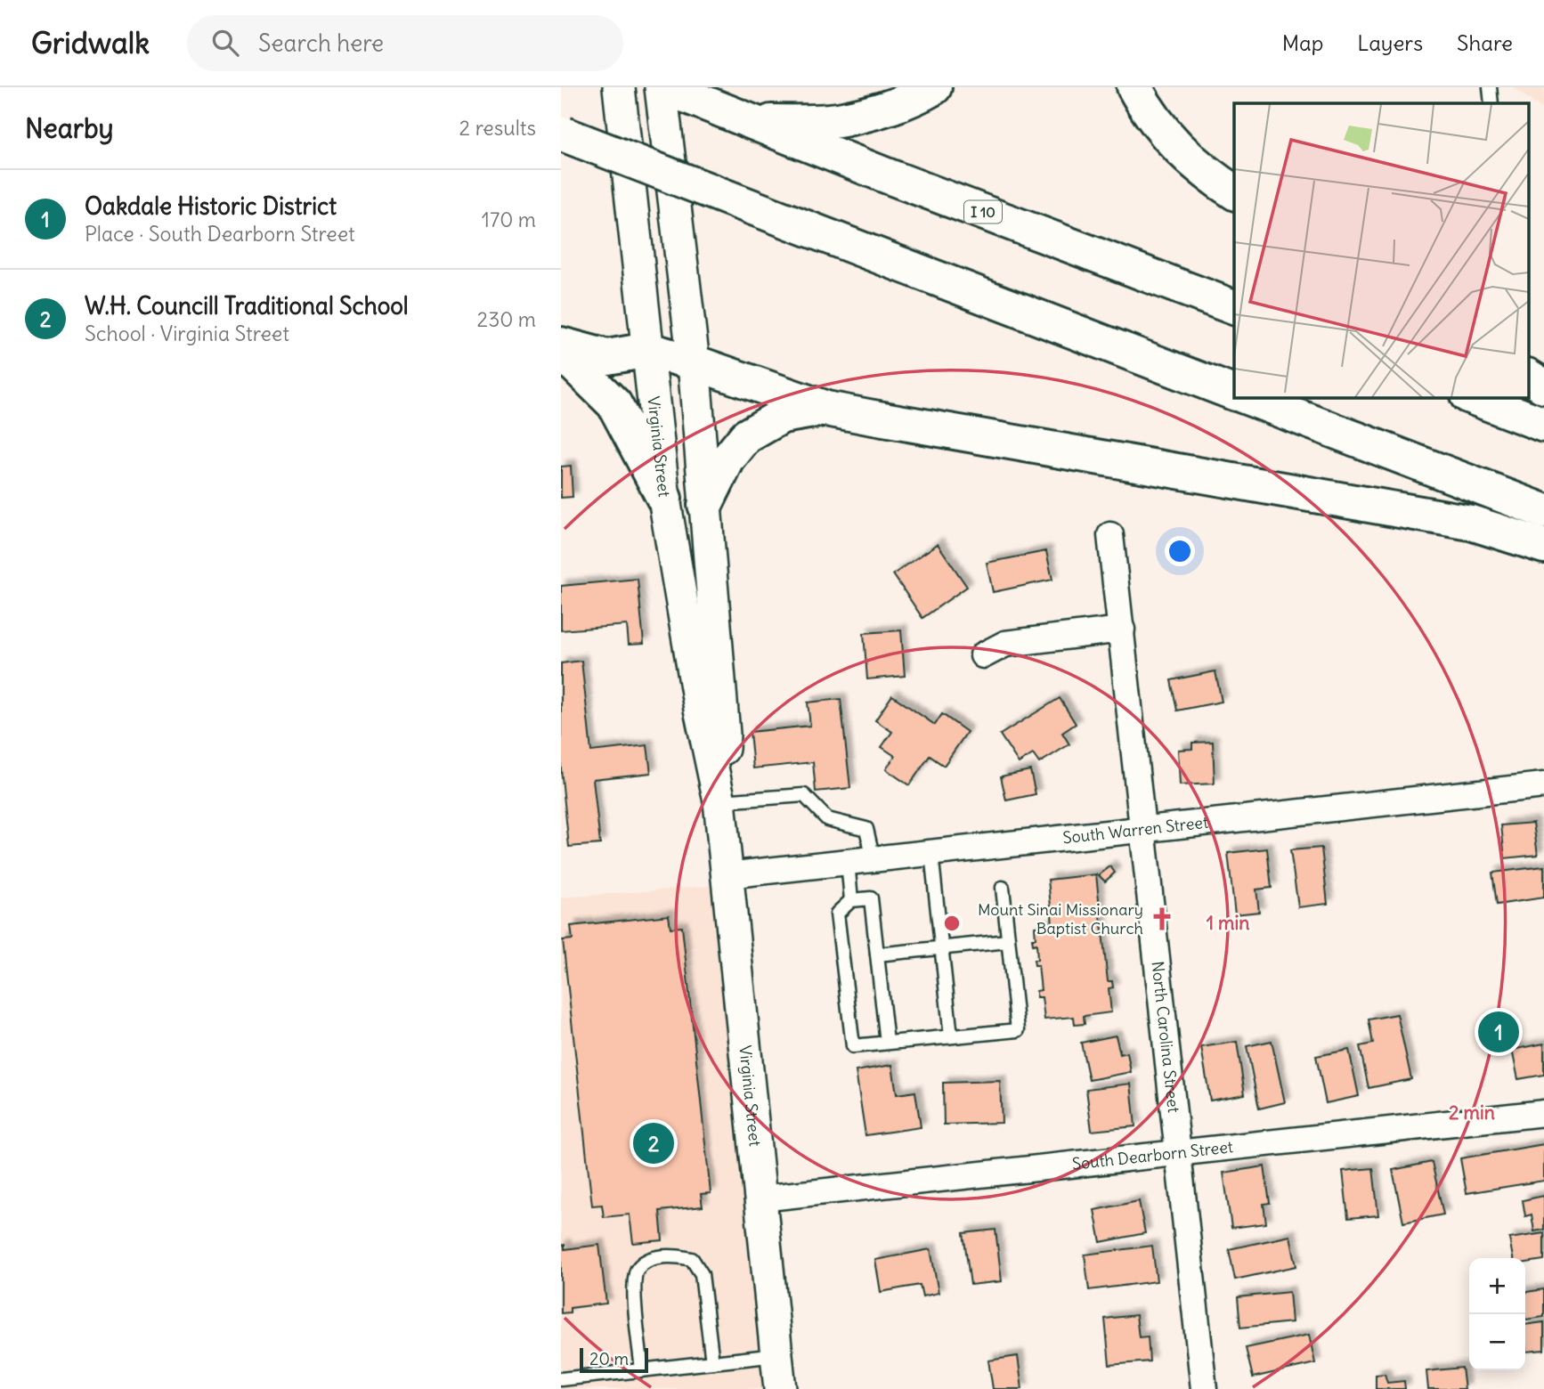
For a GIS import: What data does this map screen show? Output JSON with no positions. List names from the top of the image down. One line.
{"streets":{"highway":["I 10"],"street":["Virginia Street","South Warren Street","North Carolina Street","South Dearborn Street"]},"crossings":[["I 10","Virginia Street"],["Virginia Street","South Warren Street"],["Virginia Street","South Dearborn Street"],["South Warren Street","North Carolina Street"],["North Carolina Street","South Dearborn Street"]],"places":{"church":["Mount Sinai Missionary Baptist Church"]},"scale_bar":"20 m","page":{"header":"Gridwalk","search":"Search here","nav":["Map","Layers","Share"],"heading":["Nearby","2 results"],"list":[{"mark":"1","name":"Oakdale Historic District","note":"Place · South Dearborn Street","value":"170 m"},{"mark":"2","name":"W.H. Councill Traditional School","note":"School · Virginia Street","value":"230 m"}],"pins":["1","2"],"map_buttons":["+","−"],"scale":"20 m"},"rings":["1 min","2 min"]}
